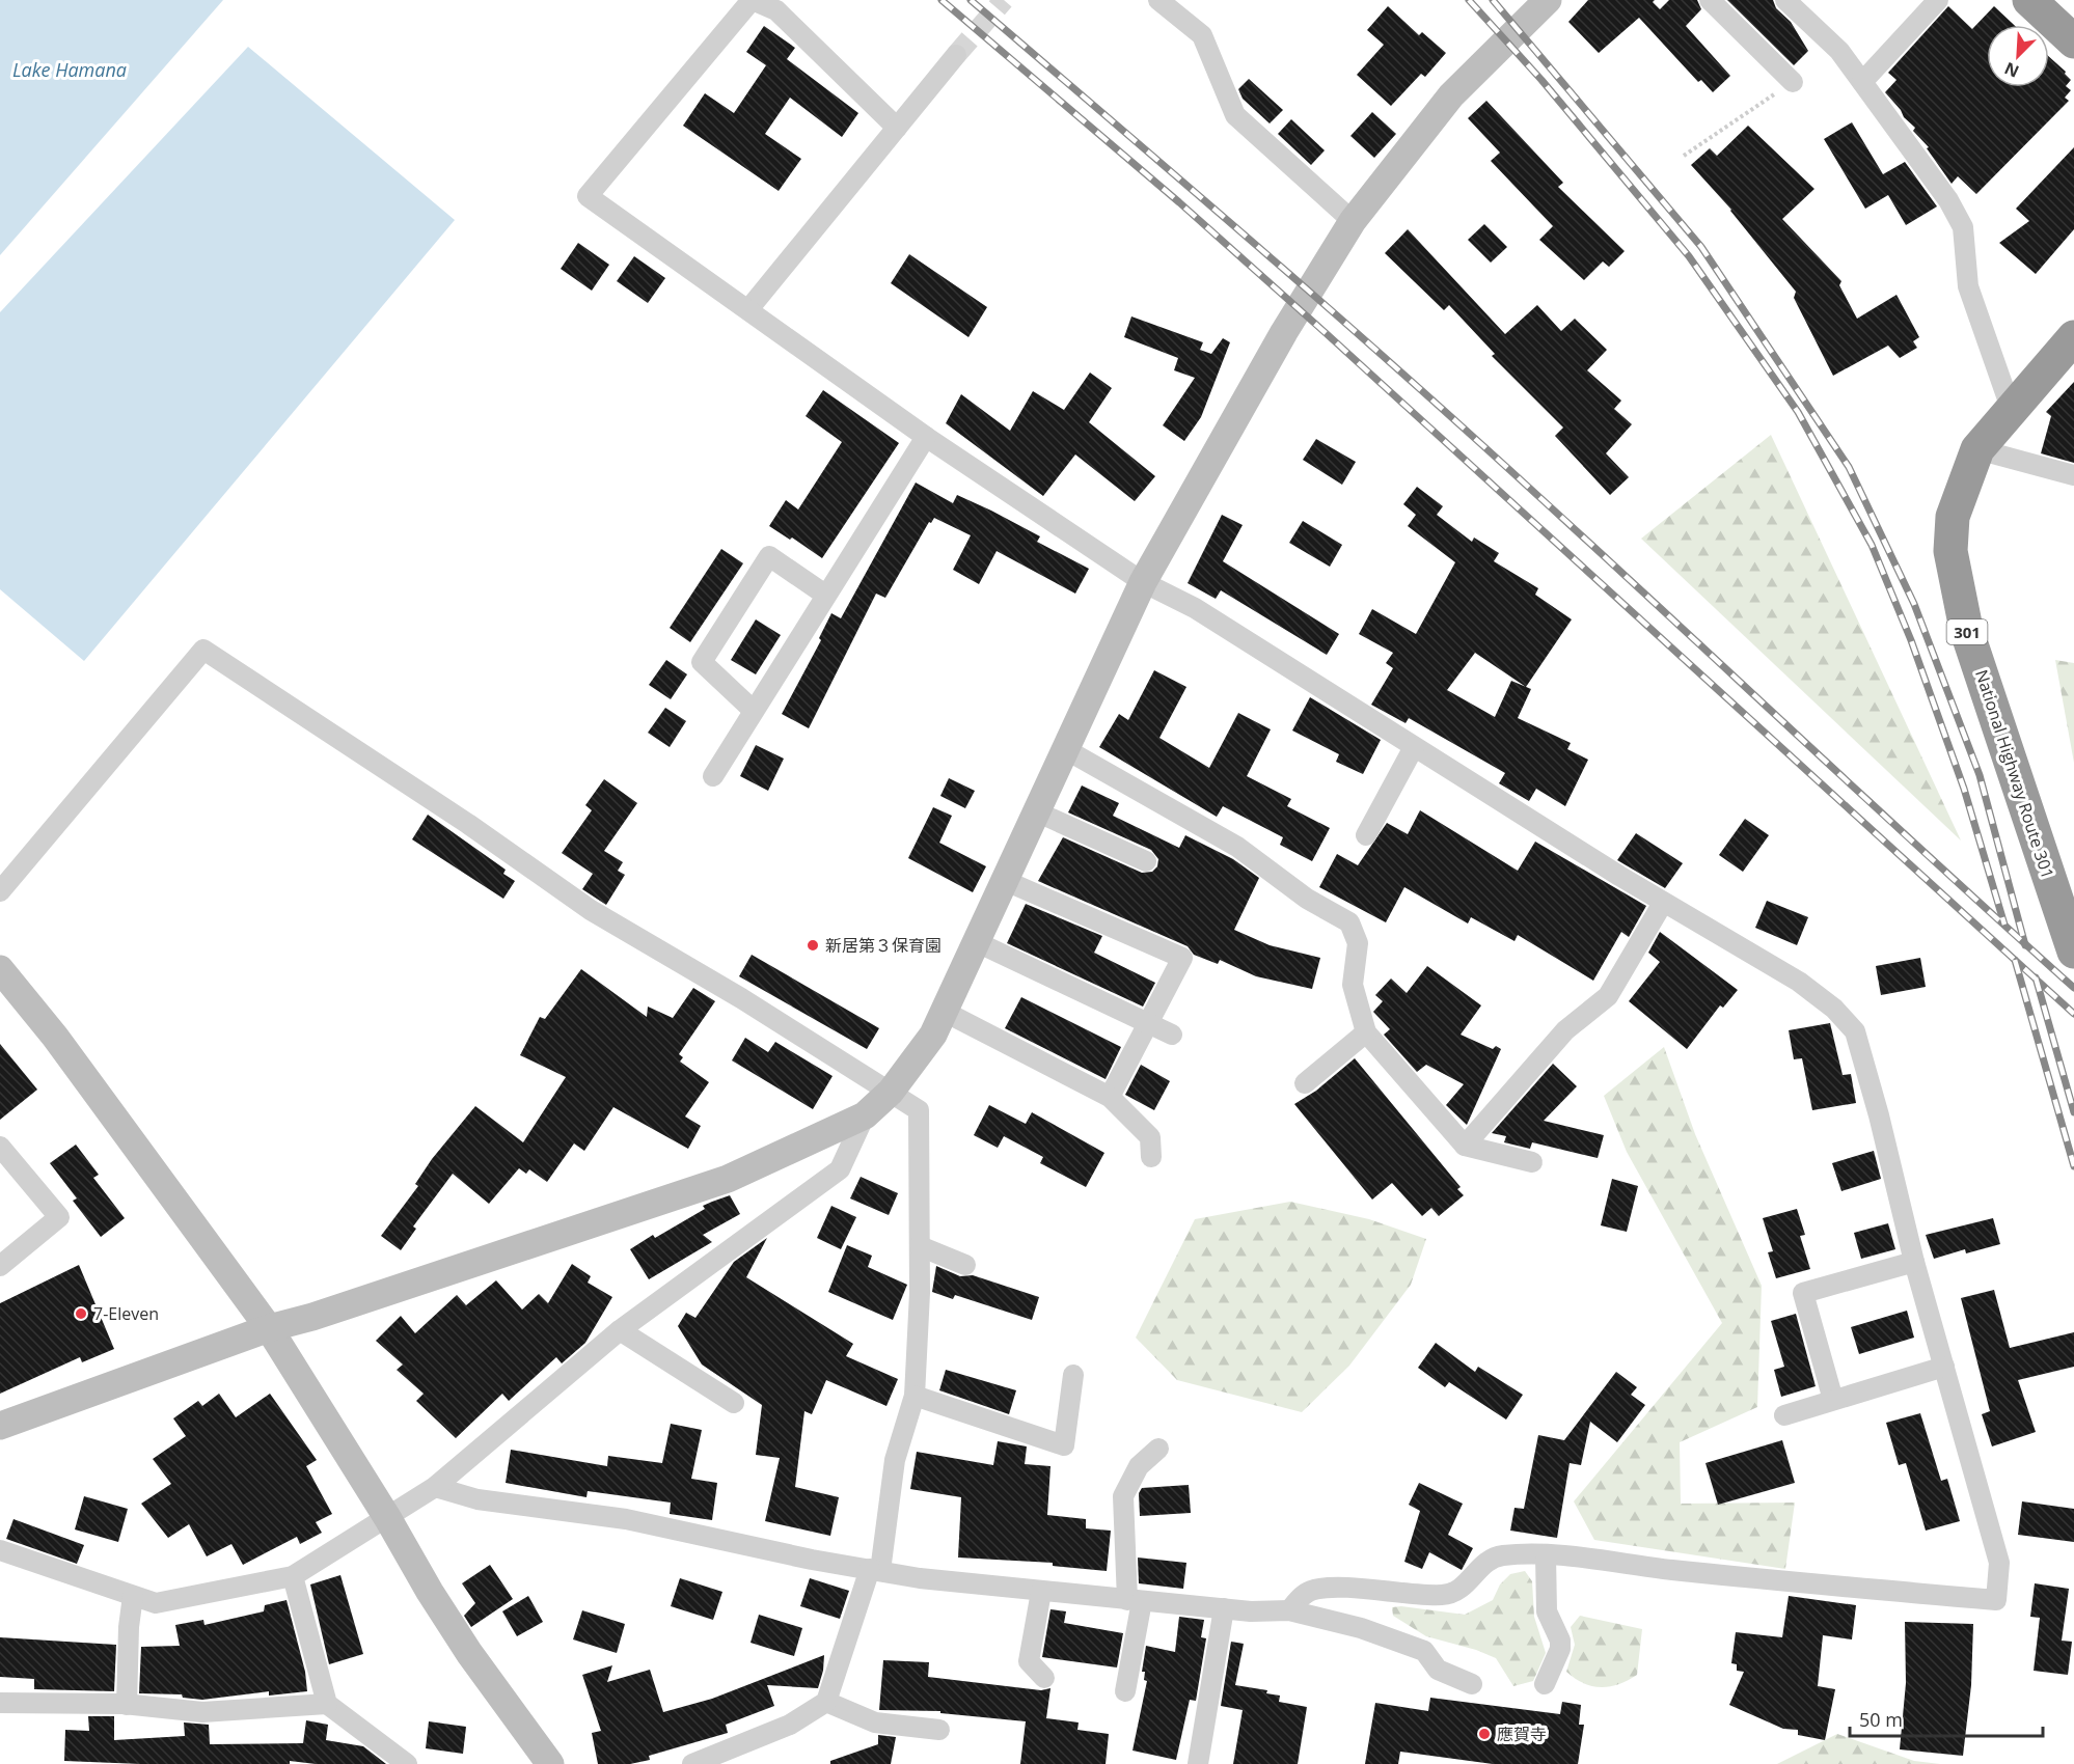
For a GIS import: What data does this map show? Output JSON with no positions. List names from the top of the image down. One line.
{"streets":{"highway":["301","National Highway Route 301"]},"water":["Lake Hamana"],"places":["新居第３保育園","7-Eleven","應賀寺"],"scale_bar":"50 m","north":"bottom left"}
